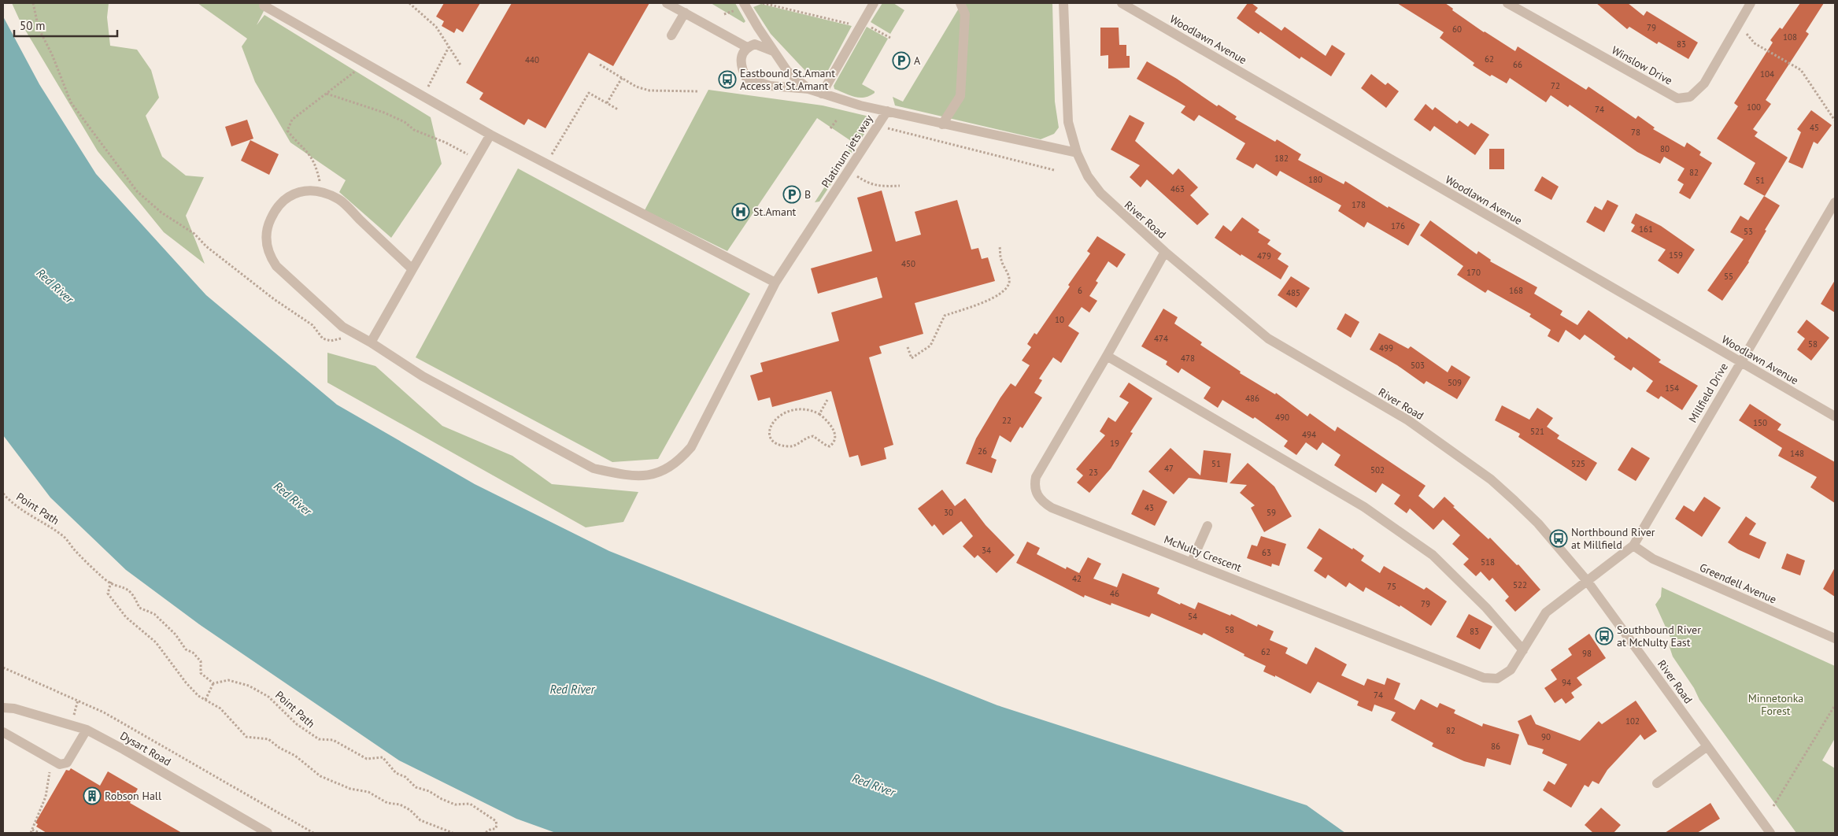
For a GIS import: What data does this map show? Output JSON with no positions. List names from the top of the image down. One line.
{"streets":{"street":["Woodlawn Avenue","Winslow Drive","Platinum jets way","River Road","Millfield Drive","McNulty Crescent","Greendell Avenue","Dysart Road"],"path":["Point Path"]},"crossings":[["Woodlawn Avenue","Millfield Drive"],["River Road","Millfield Drive"],["River Road","McNulty Crescent"],["Millfield Drive","McNulty Crescent"],["Millfield Drive","Greendell Avenue"]],"water":["Red River"],"parks":["Minnetonka Forest"],"places":{"parking":["A","B"],"bus stop":["Eastbound St.Amant Access at St.Amant","Northbound River at Millfield","Southbound River at McNulty East"],"hospital":["St.Amant"],"building":["Robson Hall"]},"house_numbers":["79","60","108","83","62","440","66","104","72","100","74","45","78","80","182","82","180","51","463","178","176","161","53","159","479","450","170","55","6","168","485","10","474","58","499","478","503","509","154","486","490","22","150","521","494","19","26","148","51","525","47","502","23","43","30","59","34","63","518","42","522","75","46","79","54","58","83","62","98","94","74","102","82","90","86"],"scale_bar":"50 m"}
